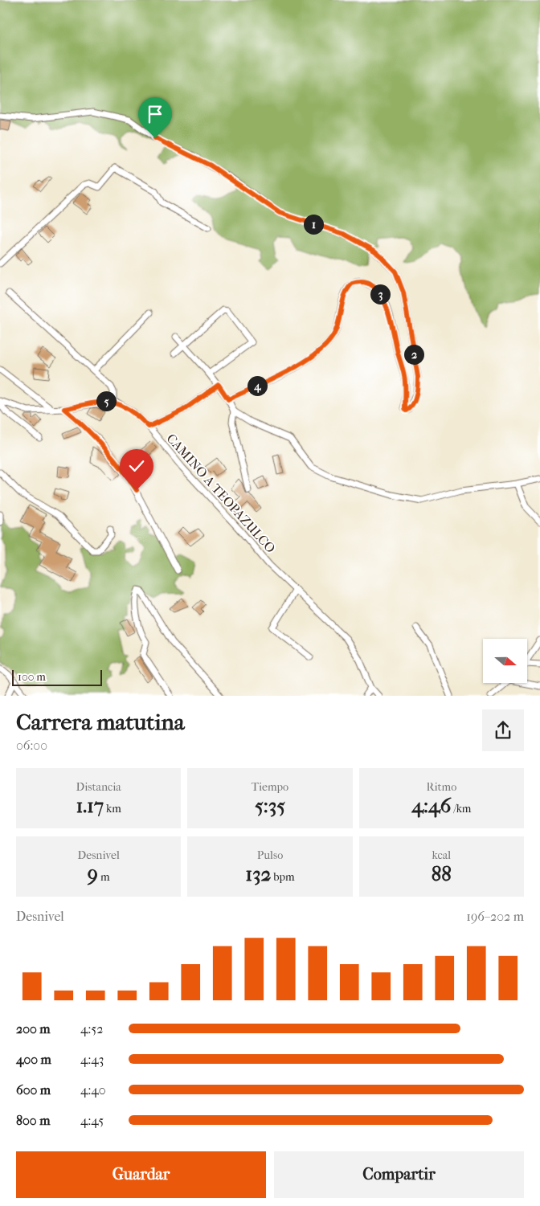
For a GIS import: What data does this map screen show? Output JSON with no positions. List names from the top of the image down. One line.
{"streets":{"street":["CAMINO A TEOPAZULCO"]},"scale_bar":"100 m","north":"right","page":{"pins":["1","3","2","4","5"],"scale":"100 m","heading":["Carrera matutina","06:00"],"stats":[["Distancia","1.17 km"],["Tiempo","5:35"],["Ritmo","4:46 /km"],["Desnivel","9 m"],["Pulso","132 bpm"],["kcal","88"]],"chart":["Desnivel","196–202 m"],"list":[{"name":"200 m","note":"4:52"},{"name":"400 m","note":"4:43"},{"name":"600 m","note":"4:40"},{"name":"800 m","note":"4:45"}],"buttons":["Guardar","Compartir"]}}
